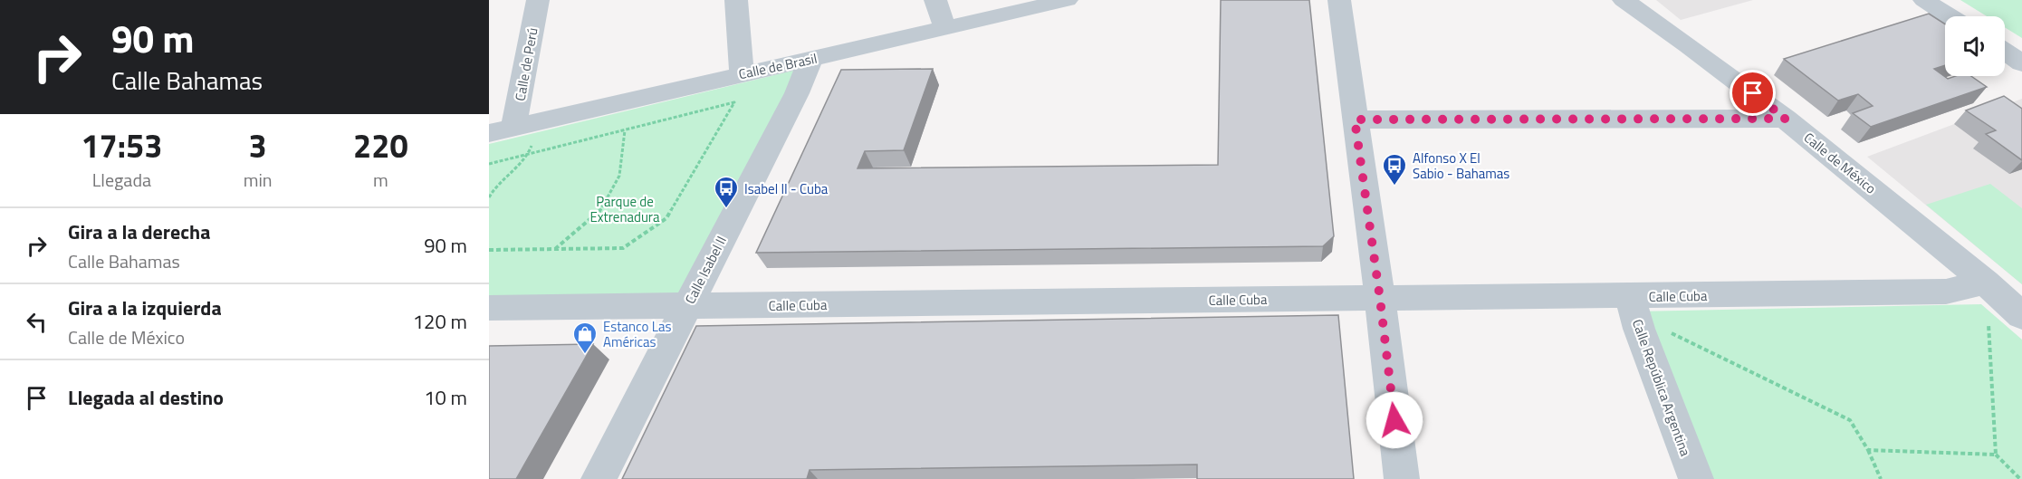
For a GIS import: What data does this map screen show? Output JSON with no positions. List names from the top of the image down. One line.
{"streets":{"street":["Calle de Perú","Calle de Brasil","Calle de México","Calle Isabel II","Calle Cuba","Calle República Argentina"]},"crossings":[["Calle de Perú","Calle de Brasil"],["Calle de Brasil","Calle Isabel II"],["Calle de México","Calle Cuba"],["Calle Isabel II","Calle Cuba"],["Calle Cuba","Calle República Argentina"]],"parks":["Parque de Extrenadura"],"places":{"bus stop":["Alfonso X El Sabio - Bahamas","Isabel II - Cuba"],"shop":["Estanco Las Américas"]},"page":{"turn":["90 m","Calle Bahamas"],"eta":["17:53","Llegada","3","min","220","m"],"list":[{"name":"Gira a la derecha","note":"Calle Bahamas","value":"90 m"},{"name":"Gira a la izquierda","note":"Calle de México","value":"120 m"},{"name":"Llegada al destino","value":"10 m"}]}}
